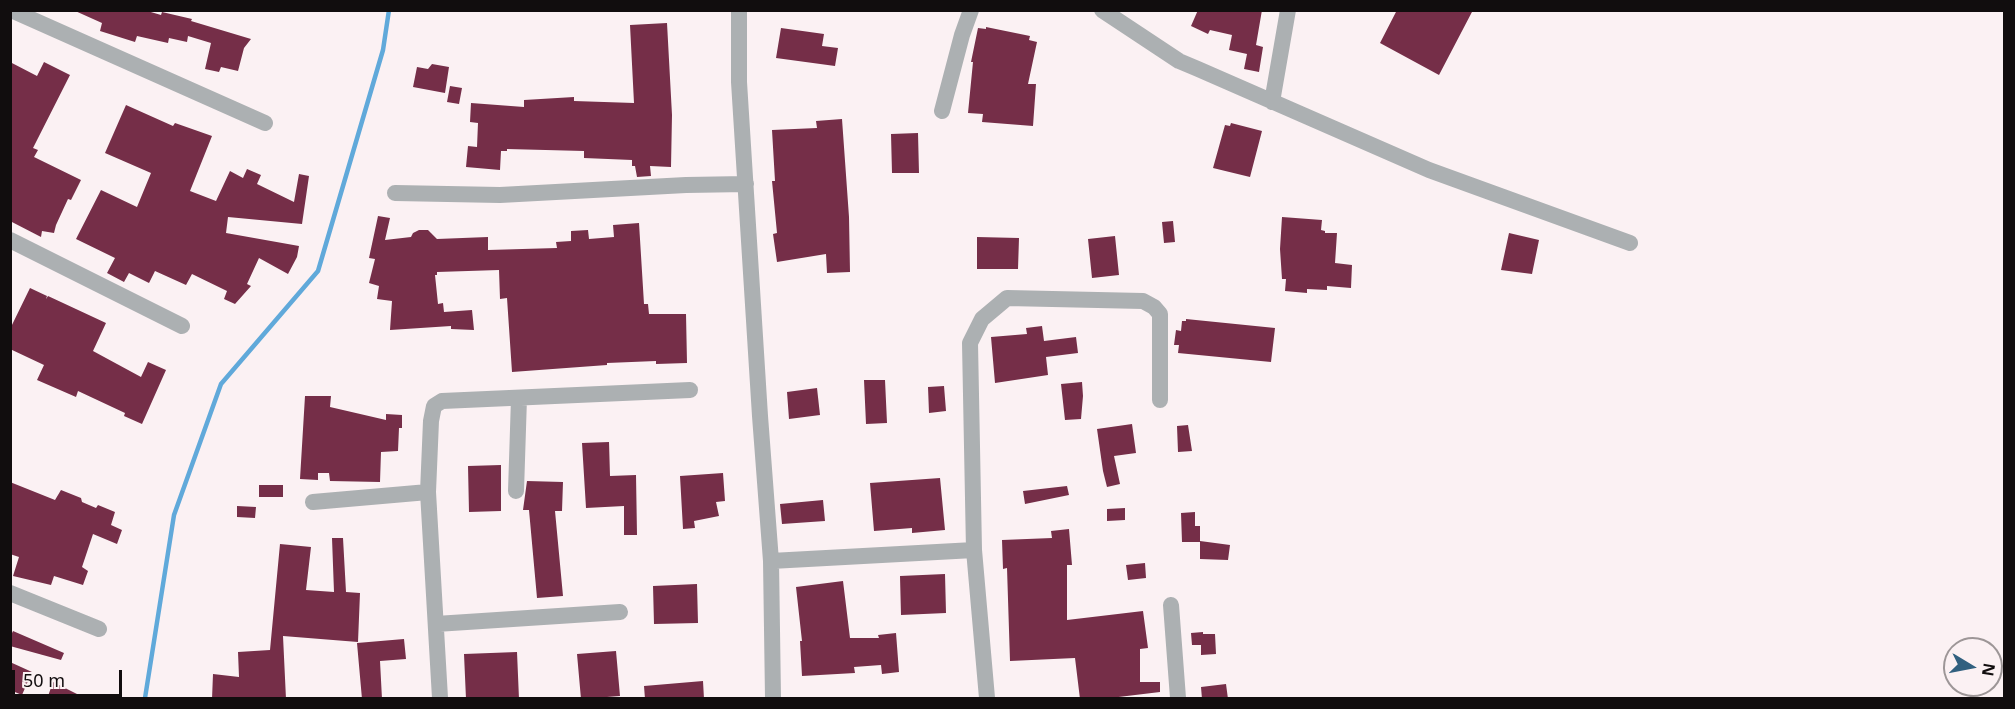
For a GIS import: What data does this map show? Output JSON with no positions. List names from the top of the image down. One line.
{"scale_bar":"50 m","north":"right"}
